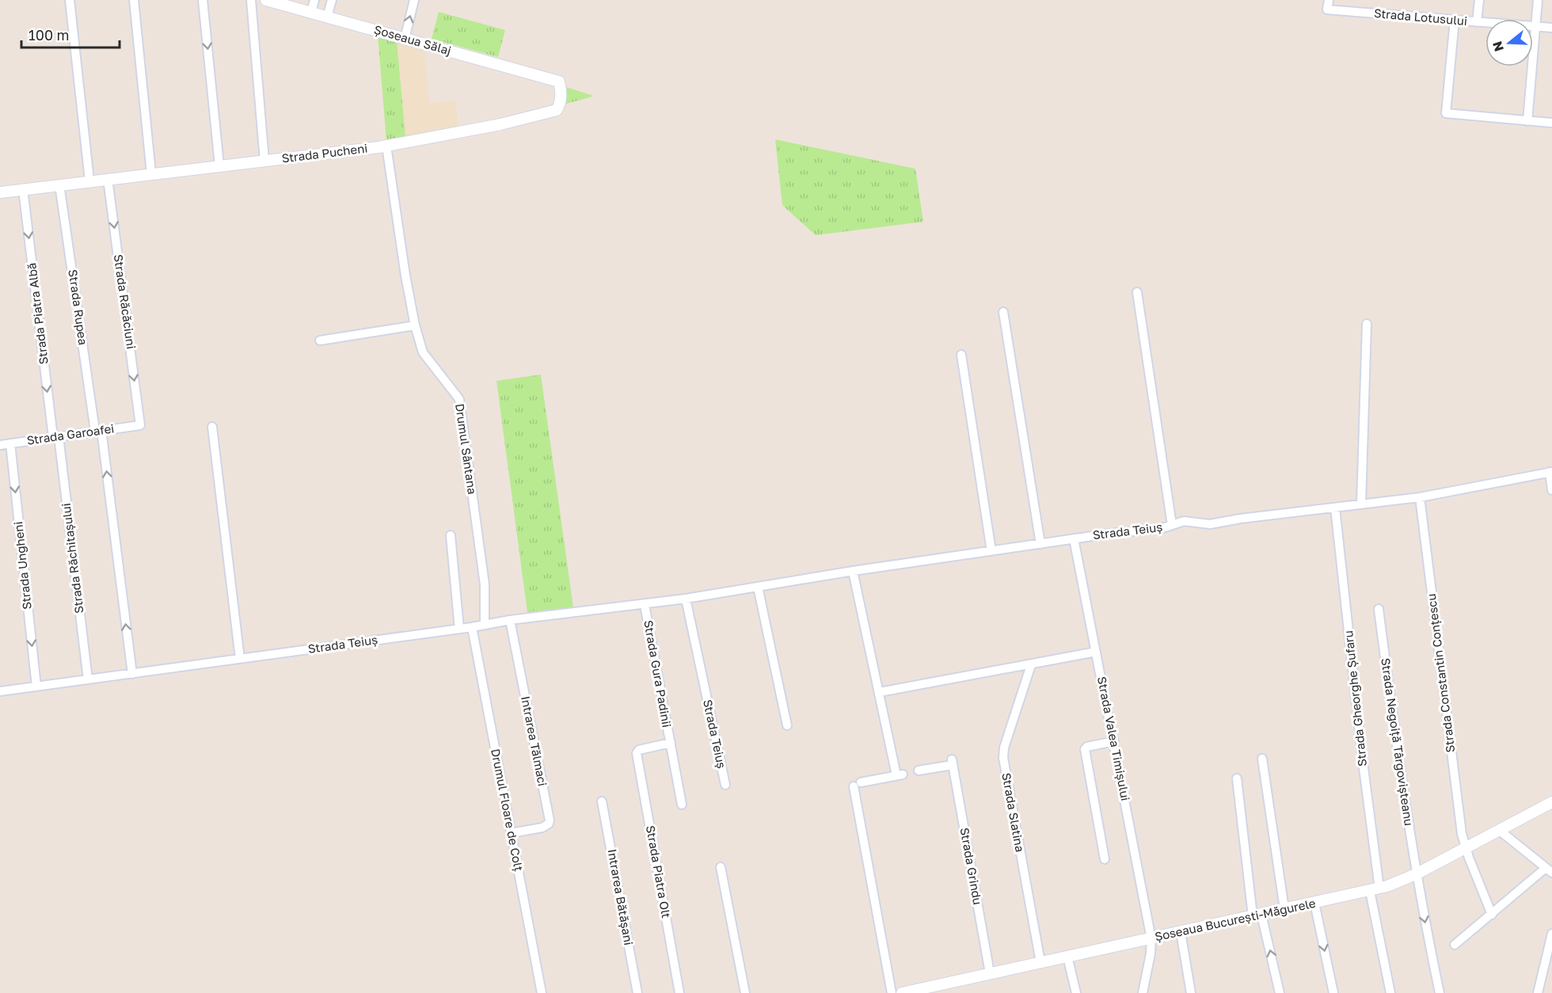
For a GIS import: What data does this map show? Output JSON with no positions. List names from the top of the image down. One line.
{"streets":{"street":["Strada Lotusului","Șoseaua Sălaj","Strada Pucheni","Strada Răcăciuni","Strada Rupea","Strada Piatra Albă","Strada Garoafei","Drumul Sântana","Strada Teiuș","Strada Răchitașului","Strada Ungheni","Strada Constantin Conțescu","Strada Gura Padinii","Strada Gheorghe Șufaru","Strada Valea Timișului","Intrarea Tălmaci","Strada Negoiță Târgovișteanu","Drumul Floare de Colț","Strada Slatina","Strada Grindu","Strada Piatra Olt","Intrarea Bătășani","Șoseaua București-Măgurele"]},"crossings":[["Șoseaua Sălaj","Strada Pucheni"],["Strada Pucheni","Strada Răcăciuni"],["Strada Pucheni","Strada Rupea"],["Strada Pucheni","Strada Piatra Albă"],["Strada Pucheni","Drumul Sântana"],["Strada Răcăciuni","Strada Garoafei"],["Strada Rupea","Strada Garoafei"],["Strada Rupea","Strada Teiuș"],["Strada Piatra Albă","Strada Garoafei"],["Strada Piatra Albă","Strada Răchitașului"],["Strada Garoafei","Strada Răchitașului"],["Strada Garoafei","Strada Ungheni"],["Drumul Sântana","Strada Teiuș"],["Strada Teiuș","Strada Răchitașului"],["Strada Teiuș","Strada Ungheni"],["Strada Teiuș","Strada Constantin Conțescu"],["Strada Teiuș","Strada Gura Padinii"],["Strada Teiuș","Strada Gheorghe Șufaru"],["Strada Teiuș","Strada Valea Timișului"],["Strada Teiuș","Intrarea Tălmaci"],["Strada Teiuș","Drumul Floare de Colț"],["Strada Constantin Conțescu","Șoseaua București-Măgurele"],["Strada Gura Padinii","Strada Piatra Olt"],["Strada Gheorghe Șufaru","Șoseaua București-Măgurele"],["Strada Valea Timișului","Șoseaua București-Măgurele"],["Intrarea Tălmaci","Drumul Floare de Colț"],["Strada Negoiță Târgovișteanu","Șoseaua București-Măgurele"],["Strada Slatina","Șoseaua București-Măgurele"],["Strada Grindu","Șoseaua București-Măgurele"]],"one_way":["Strada Răcăciuni","Strada Rupea","Strada Piatra Albă","Strada Ungheni"],"scale_bar":"100 m","north":"left"}
